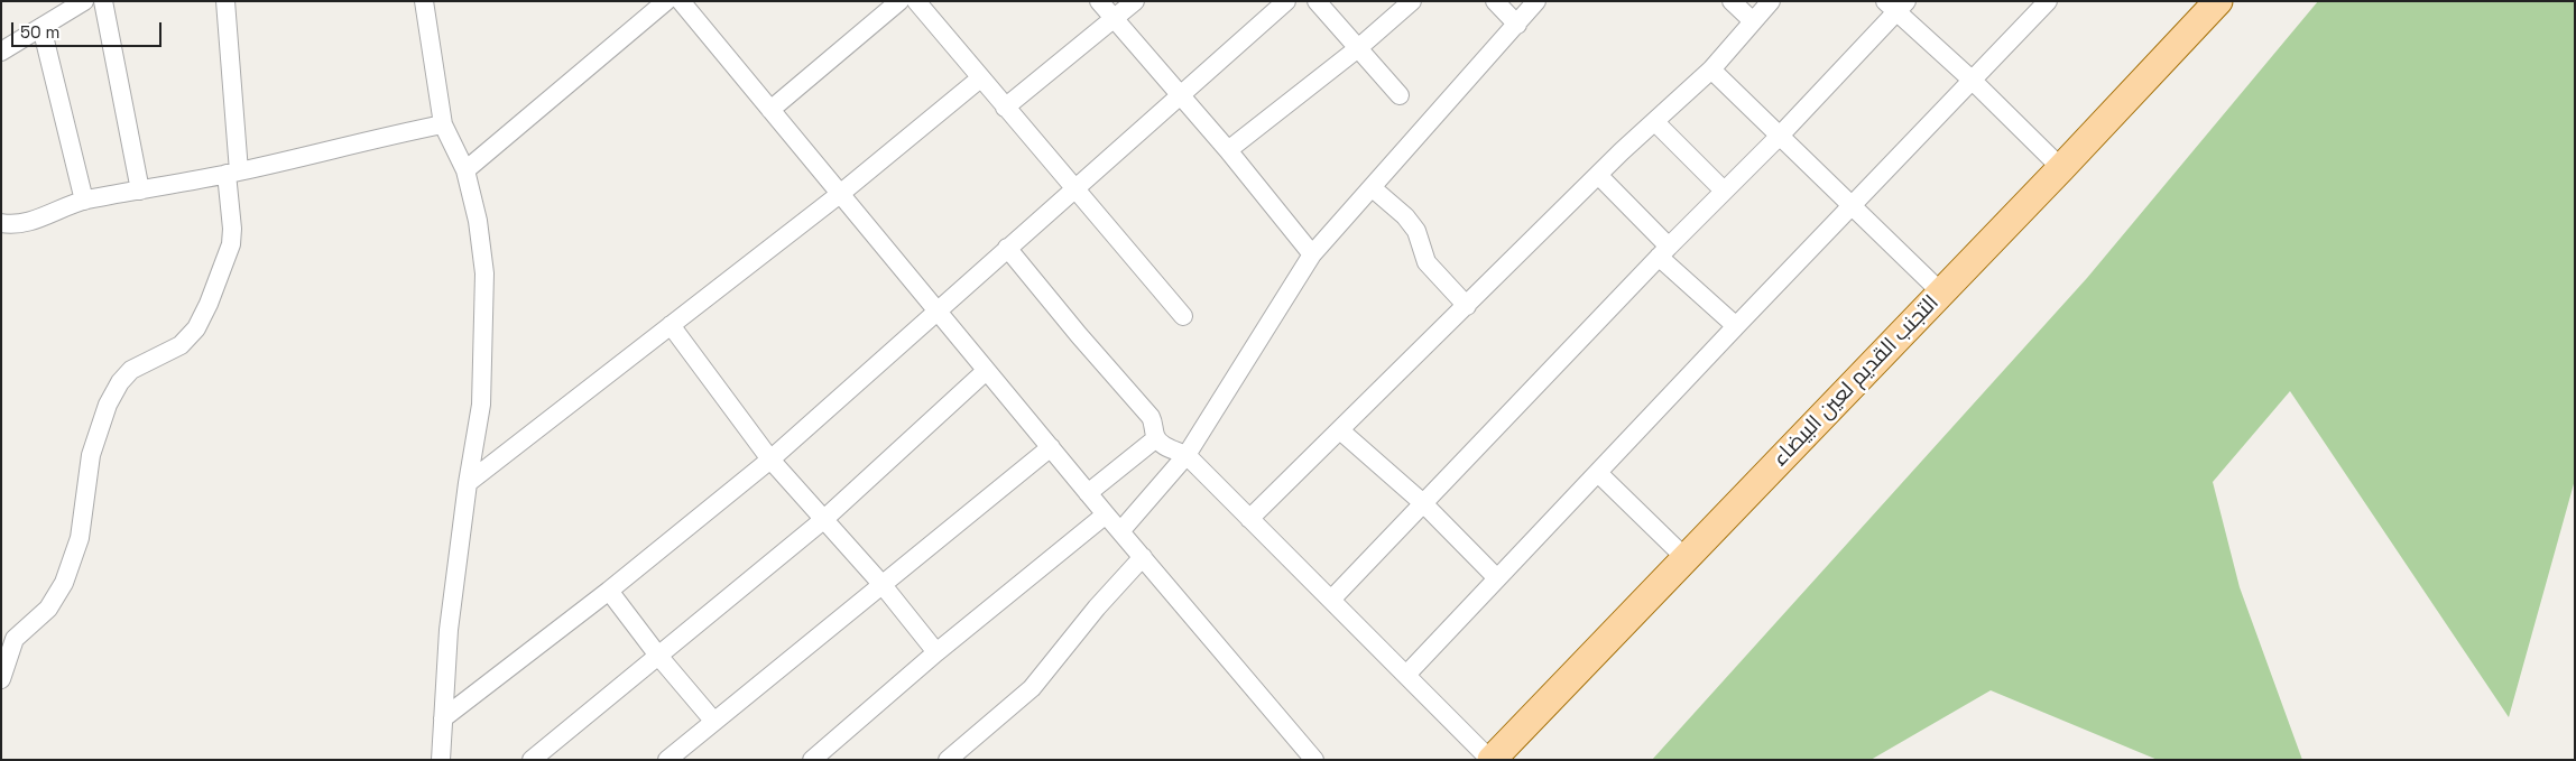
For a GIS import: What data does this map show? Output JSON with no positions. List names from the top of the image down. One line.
{"streets":{"main road":["التجنب القديم لعين البيضاء"]},"scale_bar":"50 m"}
